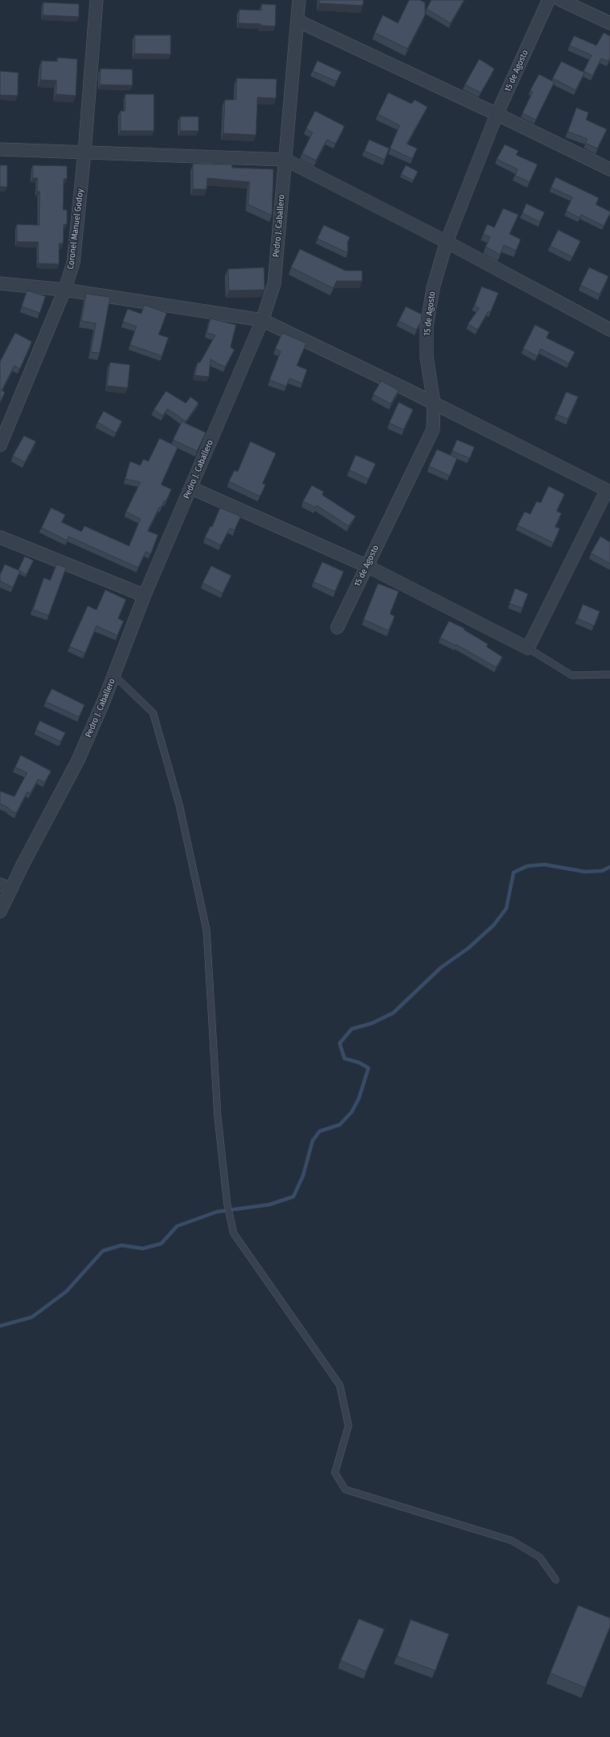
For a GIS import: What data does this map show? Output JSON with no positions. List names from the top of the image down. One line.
{"streets":{"street":["15 de Agosto","Pedro J. Caballero","Coronel Manuel Godoy"]}}
